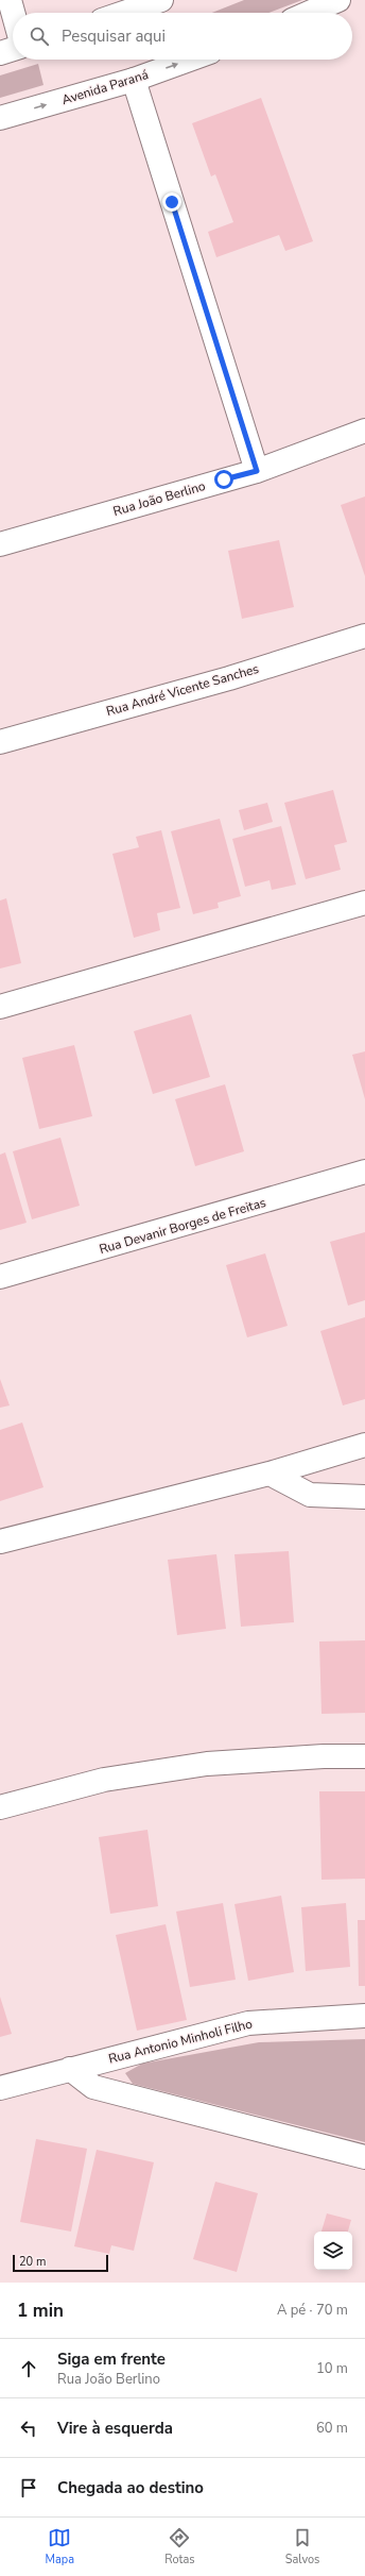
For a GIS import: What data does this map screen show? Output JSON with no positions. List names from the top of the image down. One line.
{"streets":{"street":["Avenida Paraná","Rua João Berlino","Rua André Vicente Sanches","Rua Devanir Borges de Freitas","Rua Antonio Minholi Filho"]},"one_way":["Avenida Paraná"],"scale_bar":"20 m","page":{"search":"Pesquisar aqui","scale":"20 m","heading":["1 min","A pé · 70 m"],"list":[["Siga em frente","Rua João Berlino","10 m"],["Vire à esquerda","60 m"],"Chegada ao destino"],"nav":["Mapa","Rotas","Salvos"]}}
